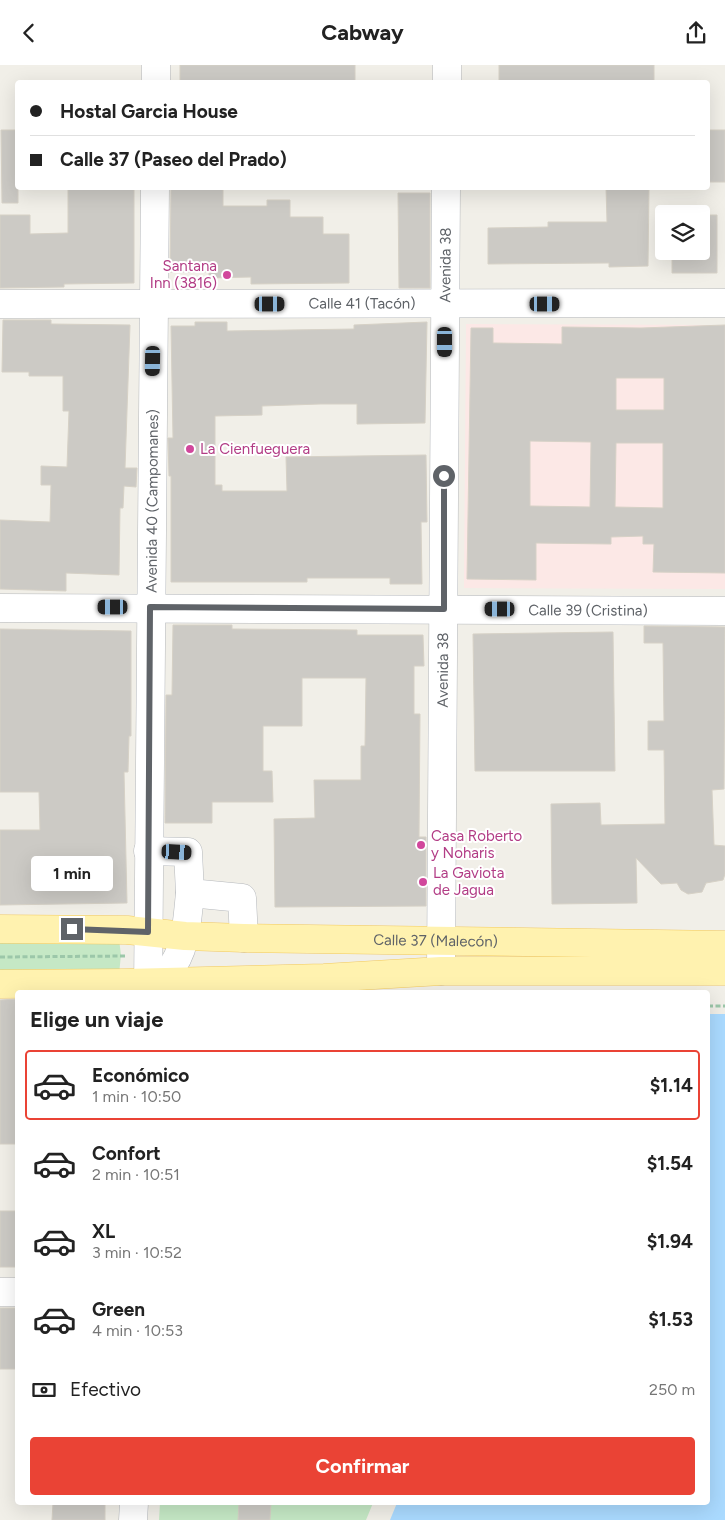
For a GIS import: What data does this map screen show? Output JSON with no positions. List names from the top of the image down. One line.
{"streets":{"main road":["Calle 37 (Malecón)"],"street":["Avenida 38","Calle 41 (Tacón)","Avenida 40 (Campomanes)","Calle 39 (Cristina)"]},"crossings":[["Avenida 38","Calle 41 (Tacón)"],["Avenida 38","Calle 39 (Cristina)"],["Avenida 38","Calle 37 (Malecón)"],["Calle 41 (Tacón)","Avenida 40 (Campomanes)"],["Avenida 40 (Campomanes)","Calle 39 (Cristina)"],["Avenida 40 (Campomanes)","Calle 37 (Malecón)"]],"places":["Santana Inn (3816)","La Cienfueguera","Casa Roberto y Noharis","La Gaviota de Jagua"],"page":{"header":"Cabway","banner":["Hostal Garcia House","Calle 37 (Paseo del Prado)"],"bubble":"1 min","heading":"Elige un viaje","list":[{"name":"Económico","note":"1 min · 10:50","value":"$1.14"},{"name":"Confort","note":"2 min · 10:51","value":"$1.54"},{"name":"XL","note":"3 min · 10:52","value":"$1.94"},{"name":"Green","note":"4 min · 10:53","value":"$1.53"}],"pay":["Efectivo","250 m"],"buttons":"Confirmar"}}
